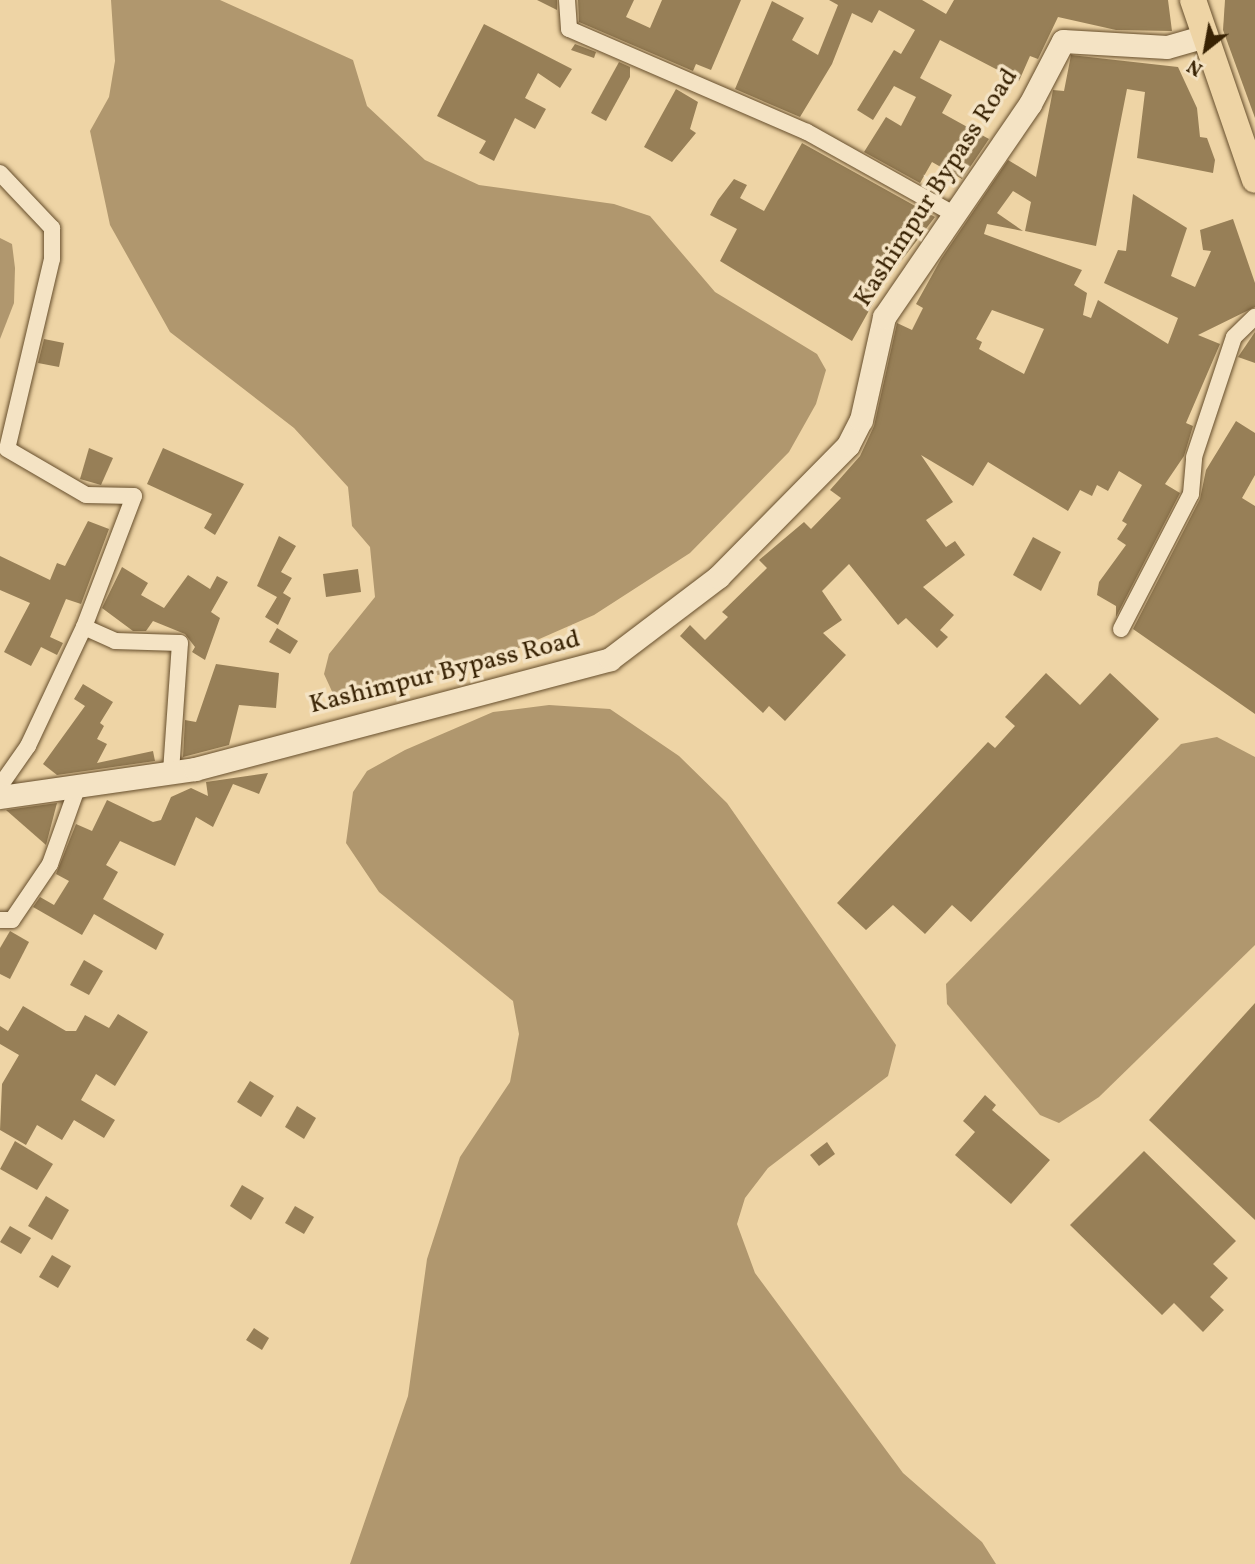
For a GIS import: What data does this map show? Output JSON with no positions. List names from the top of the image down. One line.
{"streets":{"main road":["Kashimpur Bypass Road"]},"north":"bottom left"}
